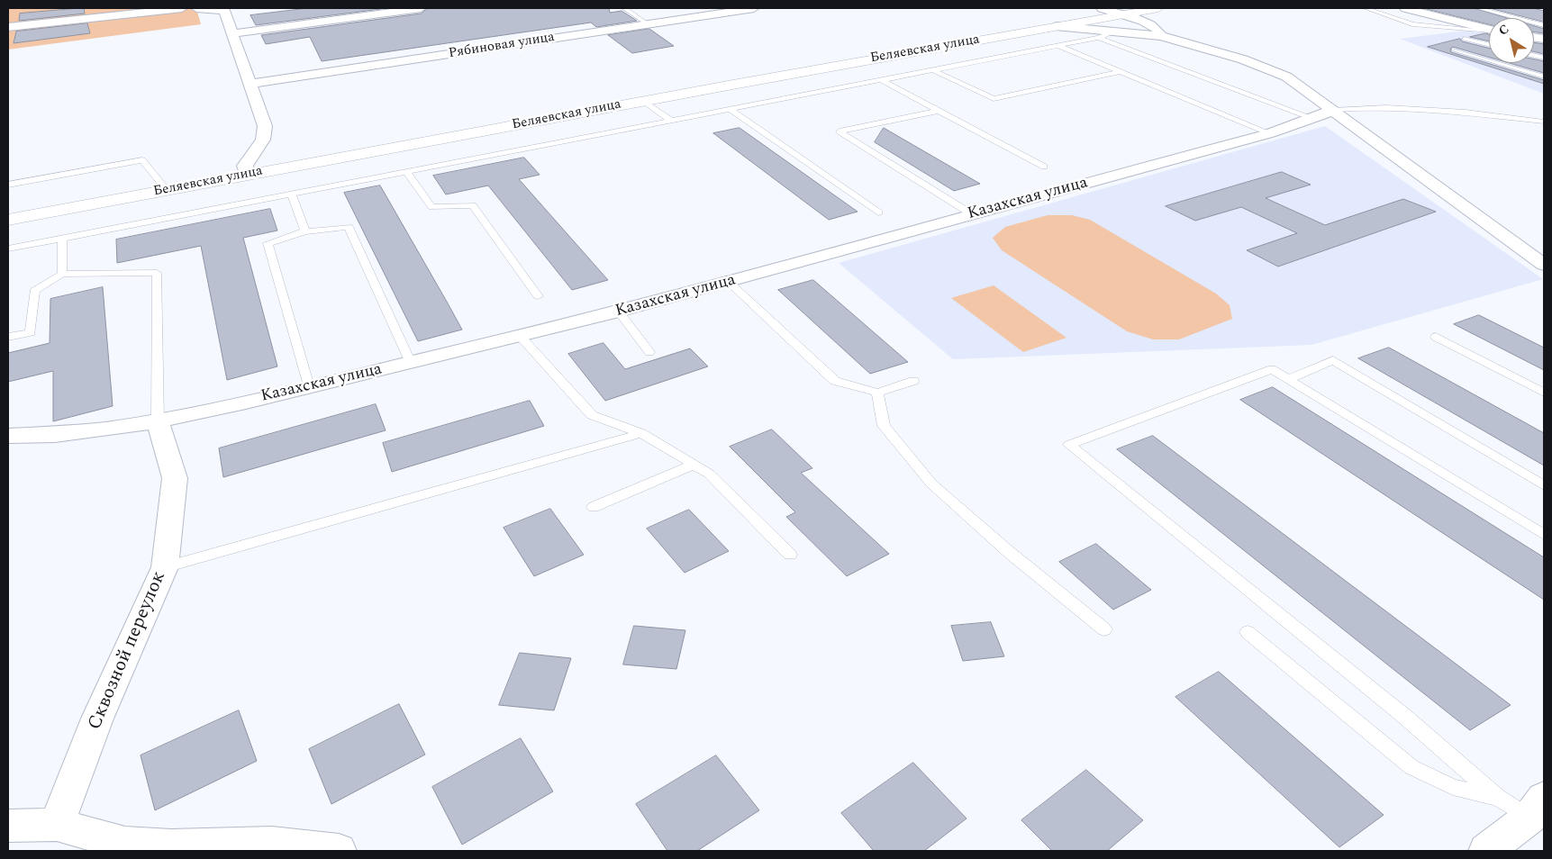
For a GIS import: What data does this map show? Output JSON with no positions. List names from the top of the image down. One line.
{"streets":{"main road":["Беляевская улица"],"street":["Рябиновая улица","Казахская улица","Сквозной переулок"]},"crossings":[["Казахская улица","Сквозной переулок"]],"north":"top left"}
